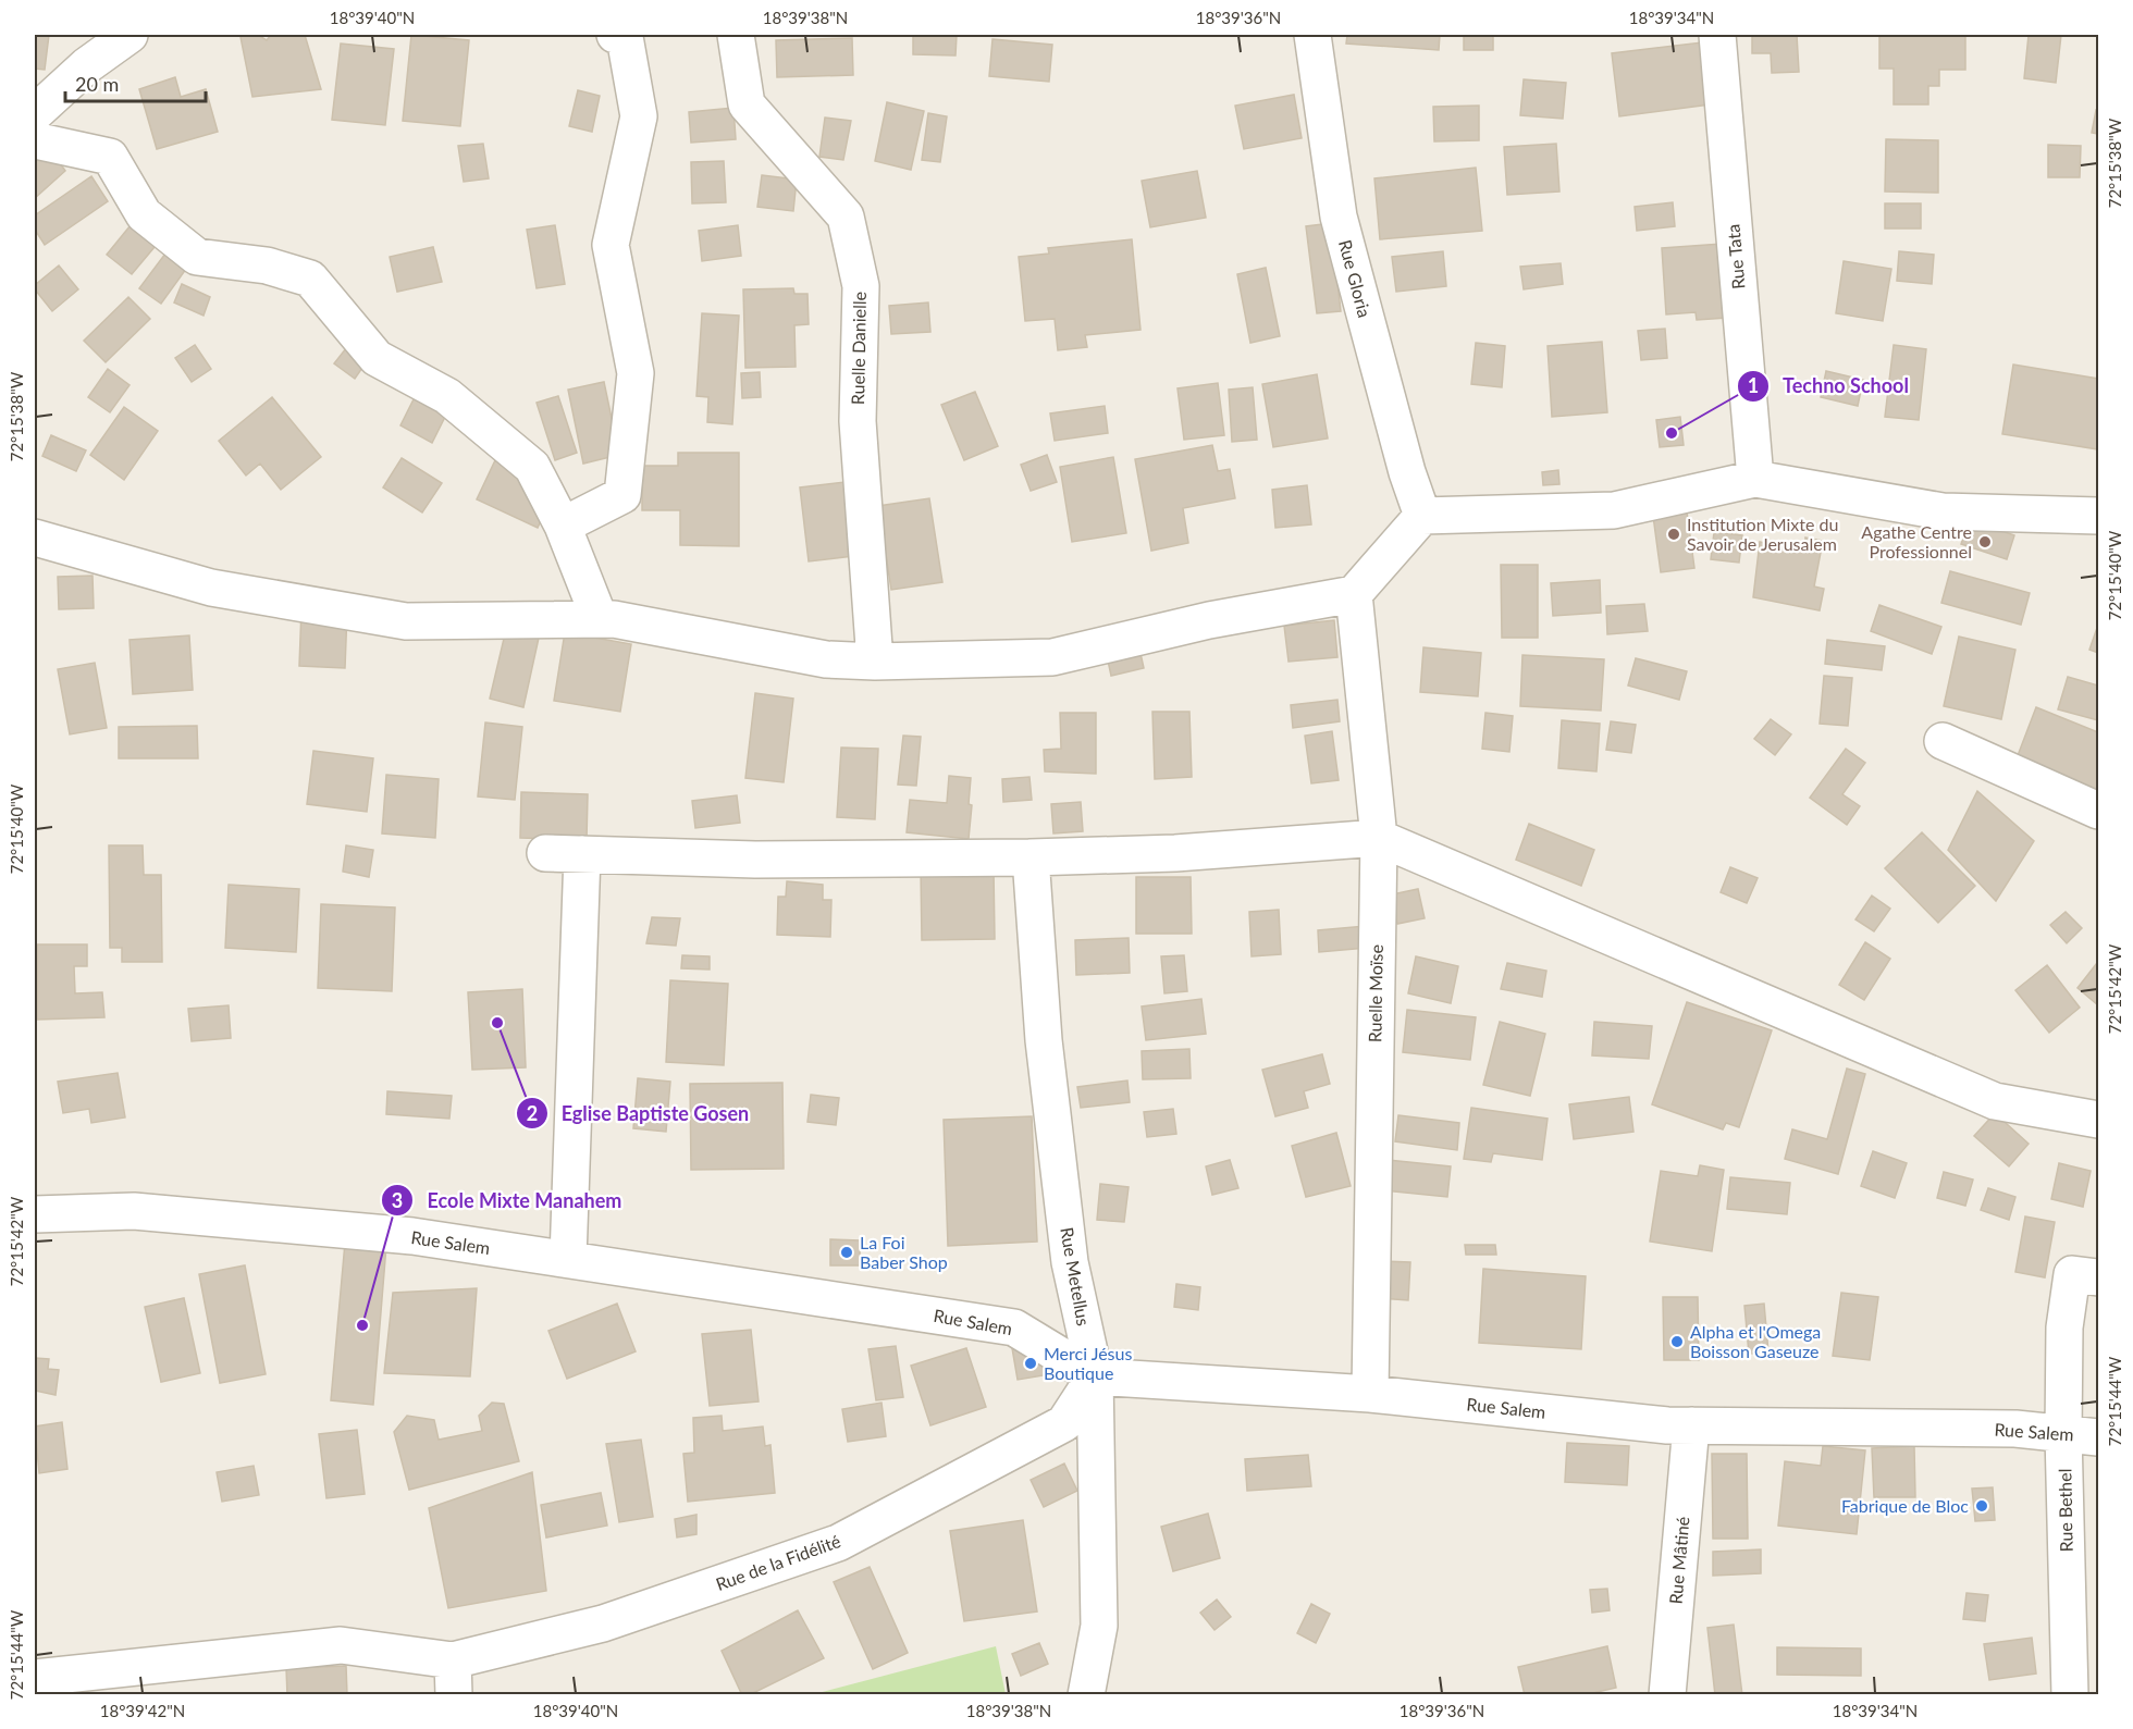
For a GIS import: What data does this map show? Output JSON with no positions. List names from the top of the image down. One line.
{"streets":{"street":["Rue Tata","Rue Gloria","Ruelle Danielle","Ruelle Moïse","Rue Salem","Rue Metellus","Rue Bethel","Rue Mâtiné","Rue de la Fidélité"]},"crossings":[["Ruelle Moïse","Rue Salem"],["Rue Salem","Rue Metellus"],["Rue Salem","Rue Bethel"],["Rue Salem","Rue Mâtiné"],["Rue Salem","Rue de la Fidélité"],["Rue Metellus","Rue de la Fidélité"]],"places":["Techno School","Institution Mixte du Savoir de Jerusalem","Agathe Centre Professionnel","Eglise Baptiste Gosen","La Foi Baber Shop","Ecole Mixte Manahem","Alpha et l'Omega Boisson Gaseuze","Merci Jésus Boutique","Fabrique de Bloc"],"scale_bar":"20 m","coordinates":["18°39'40\"N","18°39'38\"N","18°39'36\"N","18°39'34\"N","72°15'38\"W","72°15'40\"W","72°15'42\"W","72°15'44\"W","18°39'42\"N"]}
